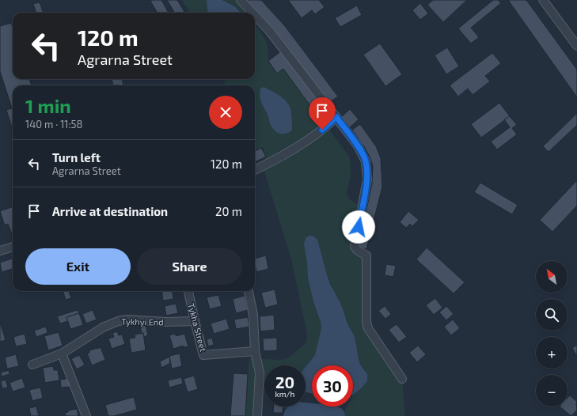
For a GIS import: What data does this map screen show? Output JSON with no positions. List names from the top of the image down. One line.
{"streets":{"street":["Tykhyi End","Tykha Street"]},"crossings":[["Tykhyi End","Tykha Street"]],"north":"top left","page":{"turn":["120 m","Agrarna Street"],"heading":["1 min","140 m · 11:58"],"list":[{"name":"Turn left","note":"Agrarna Street","value":"120 m"},{"name":"Arrive at destination","value":"20 m"}],"buttons":["Exit","Share"],"map_buttons":["+","−"],"speed":"20 km/h","limit":"30"}}
